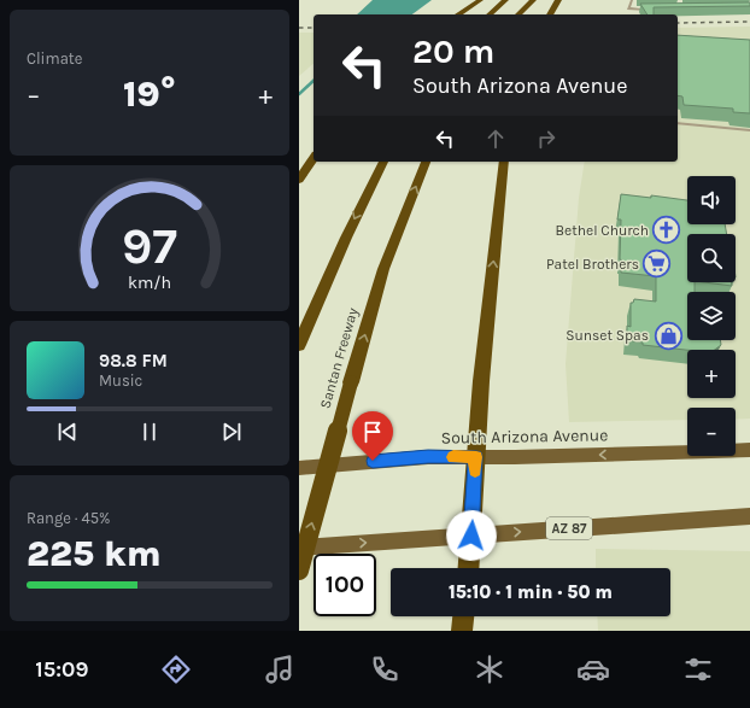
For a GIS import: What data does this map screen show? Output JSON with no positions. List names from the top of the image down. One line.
{"streets":{"highway":["Santan Freeway"],"main road":["South Arizona Avenue","AZ 87"]},"places":{"church":["Bethel Church"],"supermarket":["Patel Brothers"],"shop":["Sunset Spas"]},"page":{"tile":["Climate",["Range · 45%","225 km"]],"turn":["20 m","South Arizona Avenue"],"heat":["−","19°","+"],"map_buttons":["+","−"],"song":["98.8 FM","Music"],"limit":"100","trip":"15:10 · 1 min · 50 m","tabs":"15:09","gauge":["97","km/h"]}}
